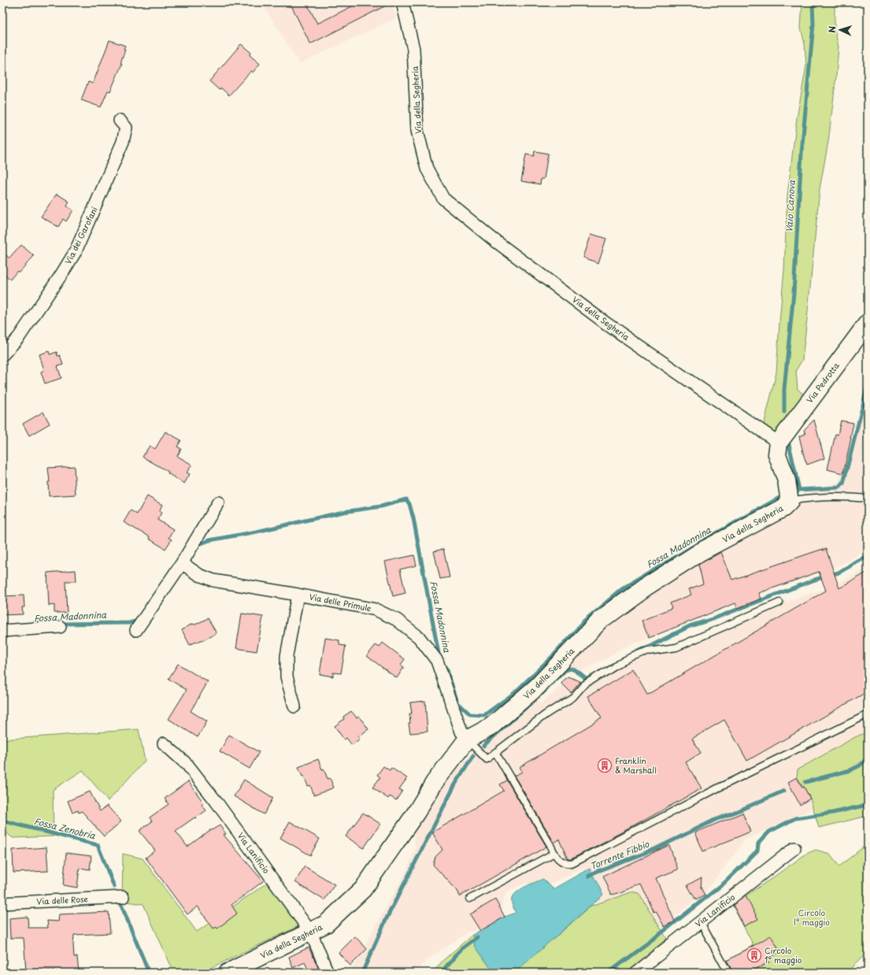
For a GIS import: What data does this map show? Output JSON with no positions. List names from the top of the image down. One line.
{"streets":{"street":["Via della Segheria","Via dei Garofani","Via Pedrotta","Via delle Primule","Via Lanificio","Via delle Rose"]},"crossings":[["Via della Segheria","Via Pedrotta"],["Via della Segheria","Via delle Primule"],["Via della Segheria","Via Lanificio"]],"water":["Vaio Canova","Fossa Madonnina","Fossa Zenobria","Torrente Fibbio"],"parks":["Circolo I° maggio"],"places":{"building":["Franklin & Marshall","Circolo 1° maggio"]},"north":"left"}
